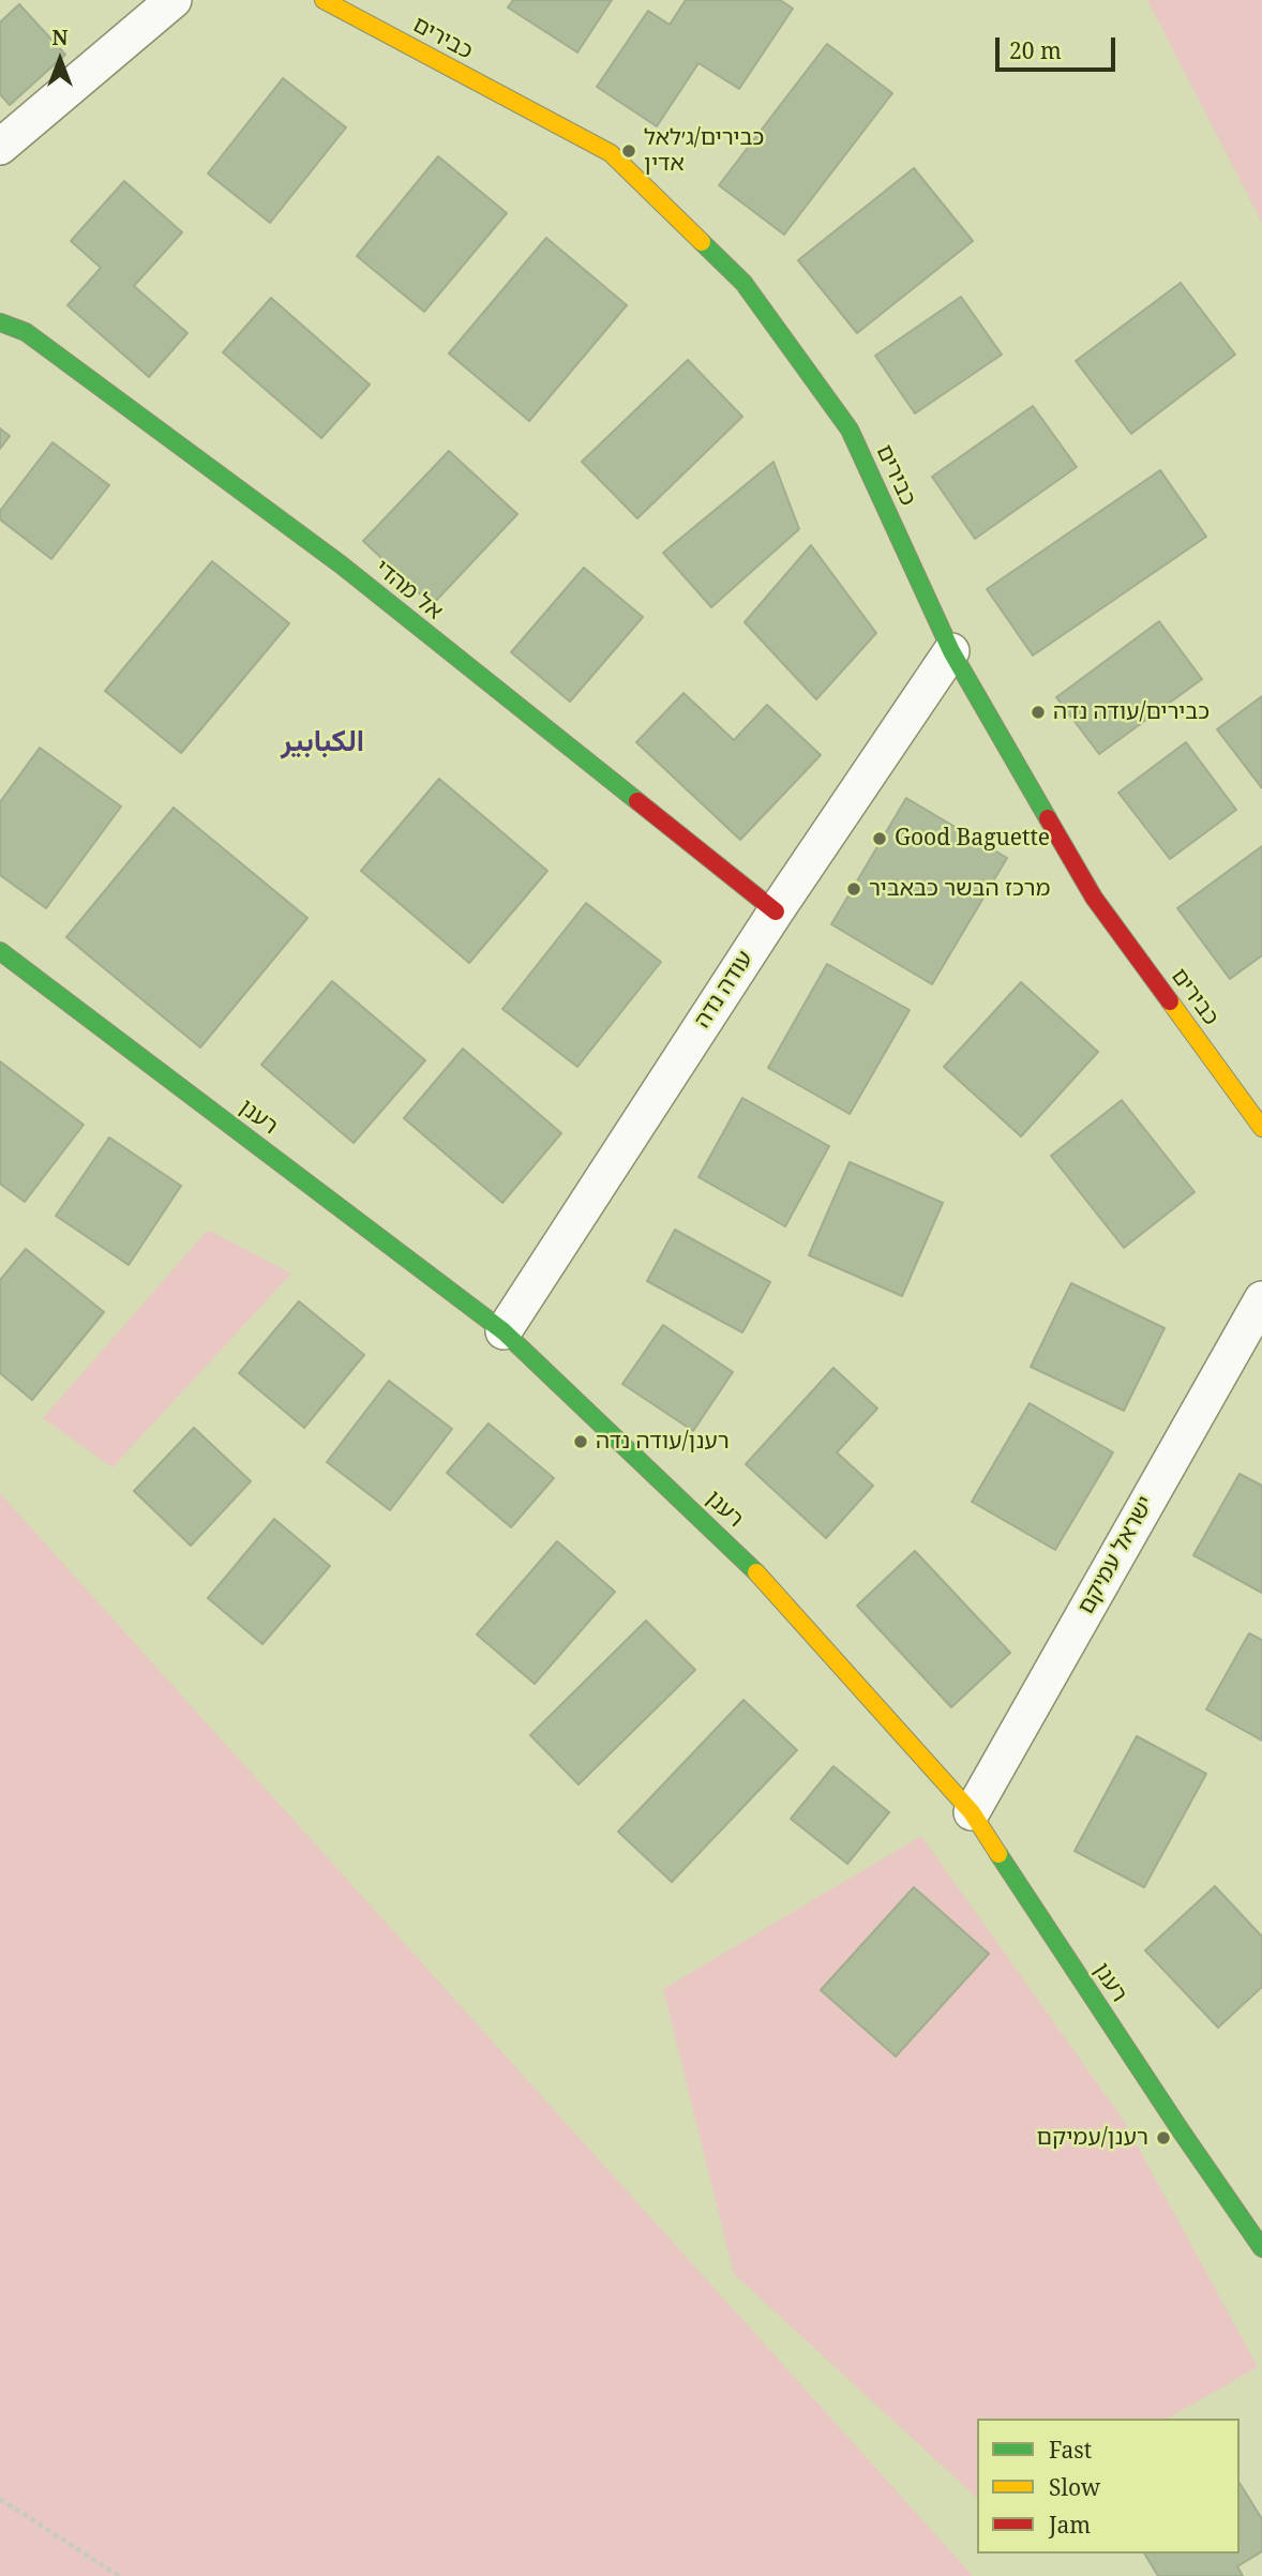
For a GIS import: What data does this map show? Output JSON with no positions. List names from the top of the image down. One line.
{"streets":{"street":["כבירים","אל מהדי","עודה נדה","רענן","ישראל עמיקם"]},"crossings":[["כבירים","עודה נדה"],["אל מהדי","עודה נדה"],["עודה נדה","רענן"],["רענן","ישראל עמיקם"]],"districts":["الكبابير"],"places":["כבירים/ג׳לאל אדין","כבירים/עודה נדה","Good Baguette","מרכז הבשר כבאביר","רענן/עודה נדה","רענן/עמיקם"],"legend":["Fast","Slow","Jam"],"scale_bar":"20 m","north":"top"}
